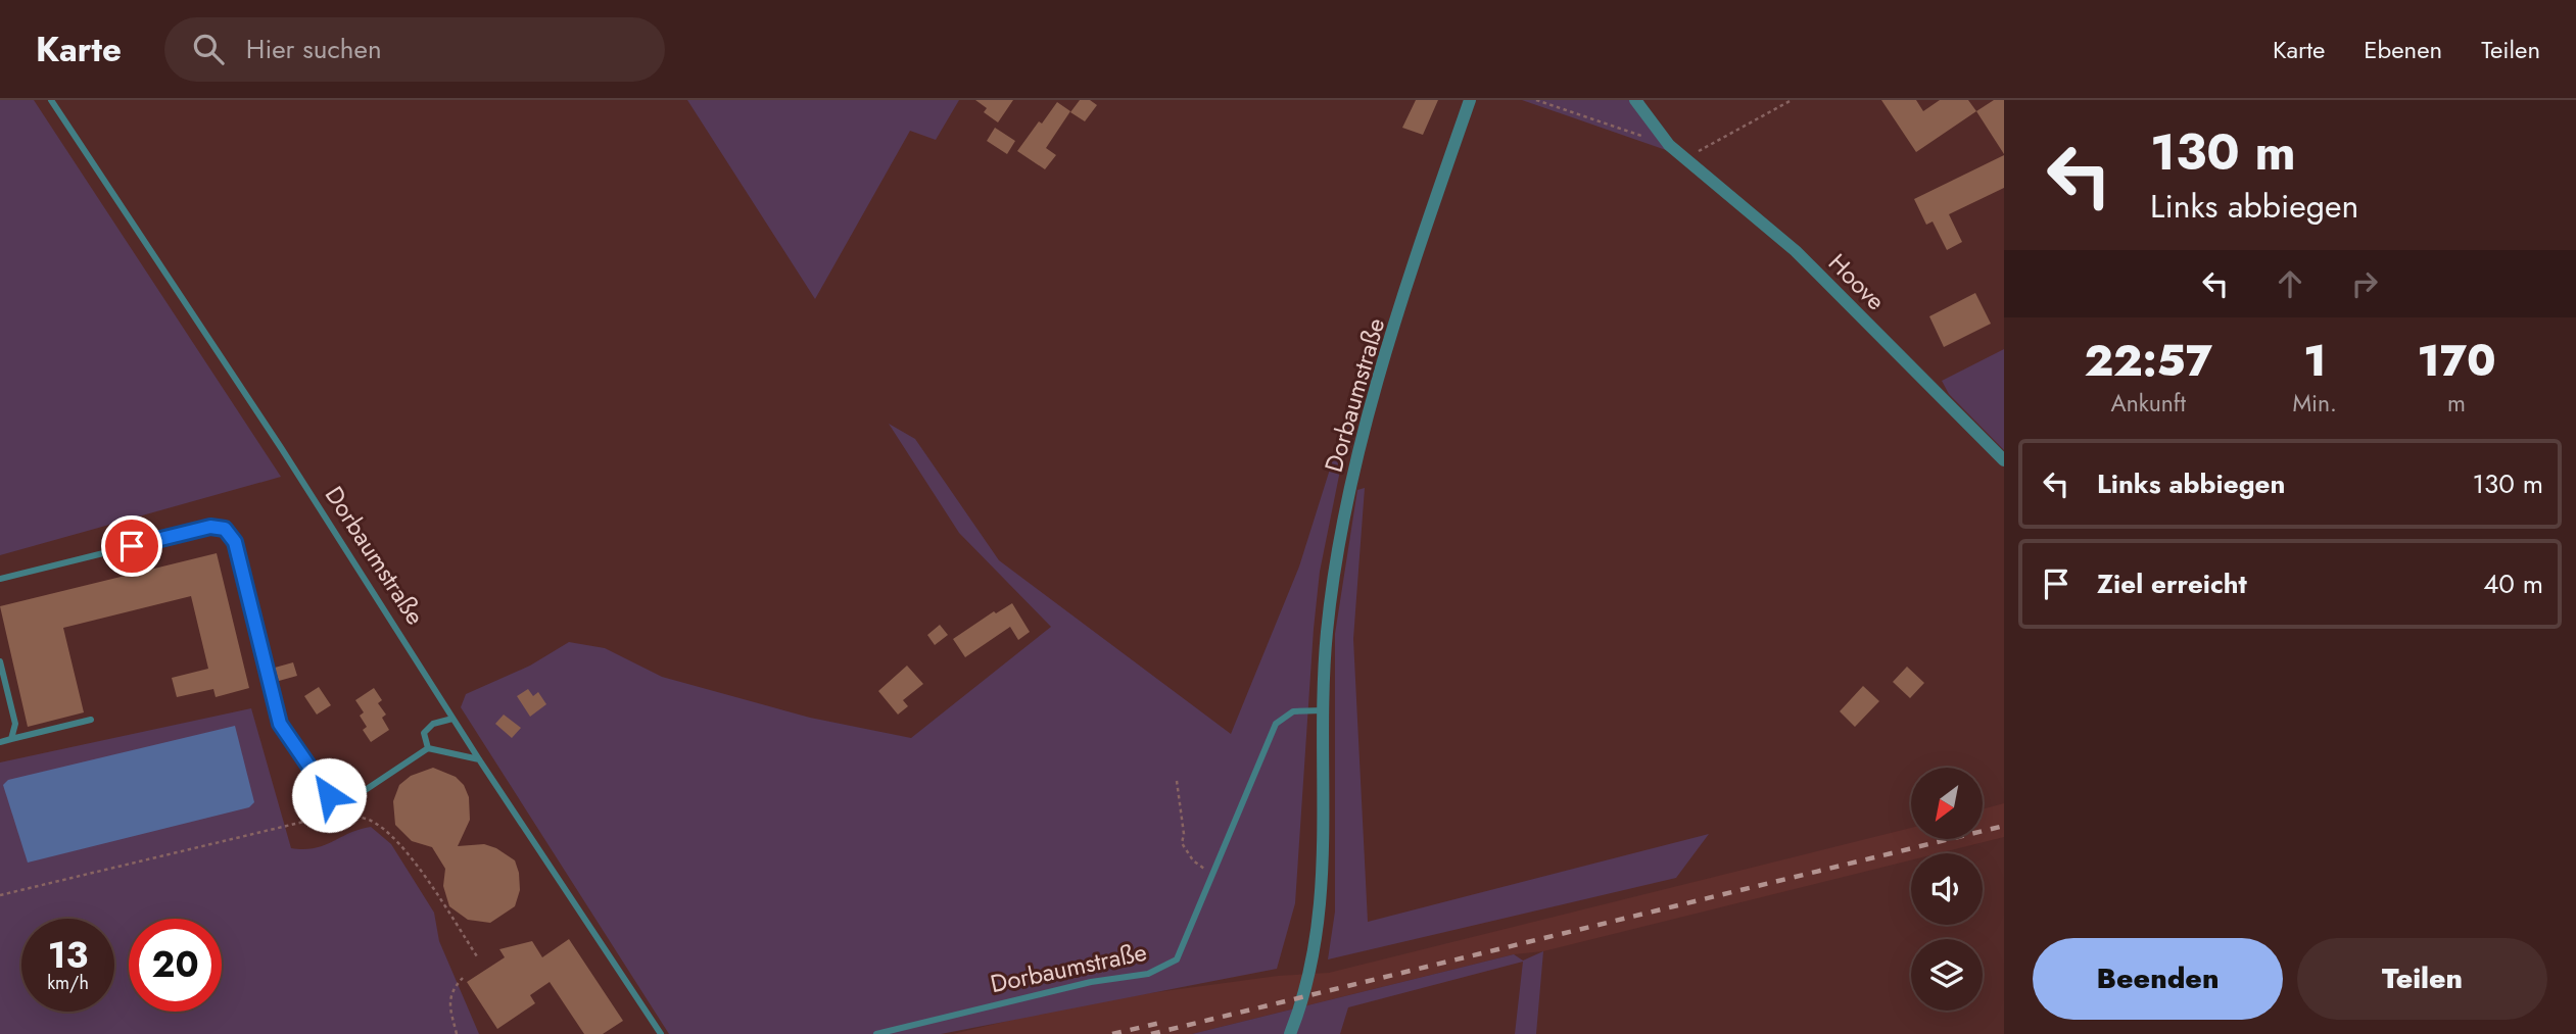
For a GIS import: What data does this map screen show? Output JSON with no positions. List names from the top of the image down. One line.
{"streets":{"street":["Hoove","Dorbaumstraße"]},"north":"bottom left","page":{"header":"Karte","search":"Hier suchen","nav":["Karte","Ebenen","Teilen"],"turn":["130 m","Links abbiegen"],"eta":["22:57","Ankunft","1","Min.","170","m"],"list":[{"name":"Links abbiegen","value":"130 m"},{"name":"Ziel erreicht","value":"40 m"}],"speed":"13 km/h","limit":"20","buttons":["Beenden","Teilen"]}}
